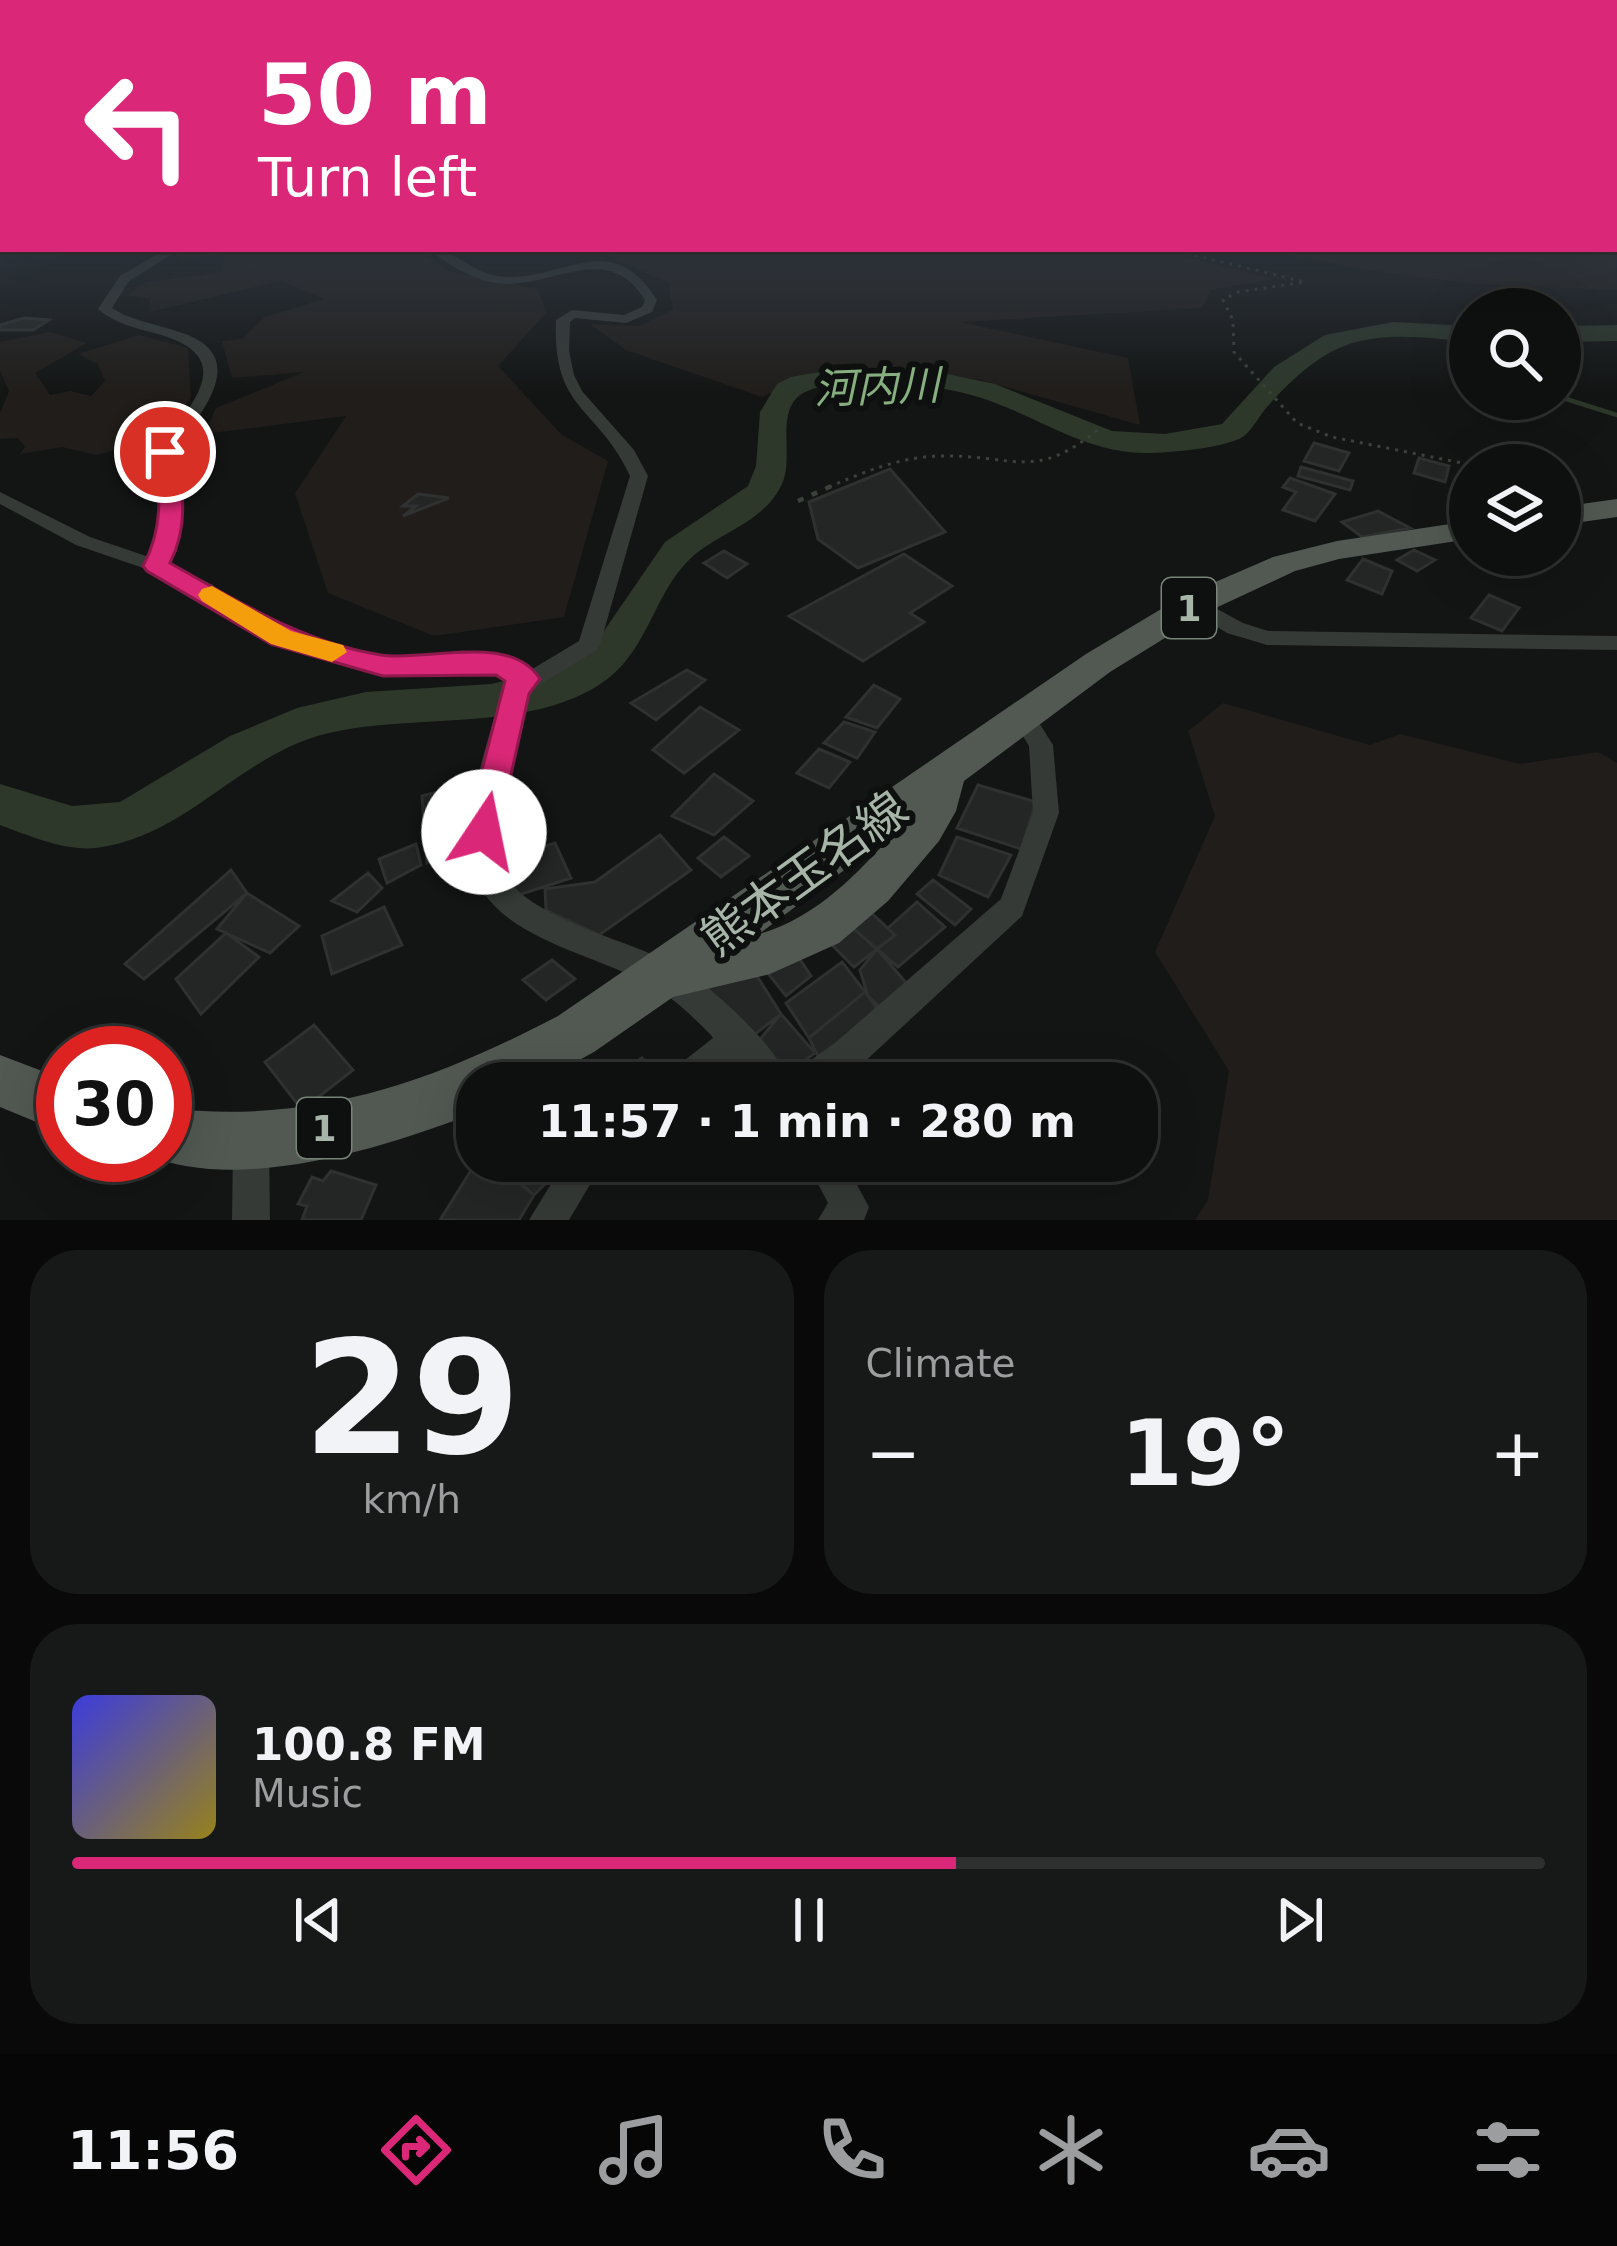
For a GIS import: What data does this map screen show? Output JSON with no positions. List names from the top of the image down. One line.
{"streets":{"main road":["1","熊本玉名線"]},"water":["河内川"],"page":{"turn":["50 m","Turn left"],"limit":"30","trip":"11:57 · 1 min · 280 m","tile":[["29","km/h"],"Climate"],"heat":["−","19°","+"],"song":["100.8 FM","Music"],"tabs":"11:56"}}
